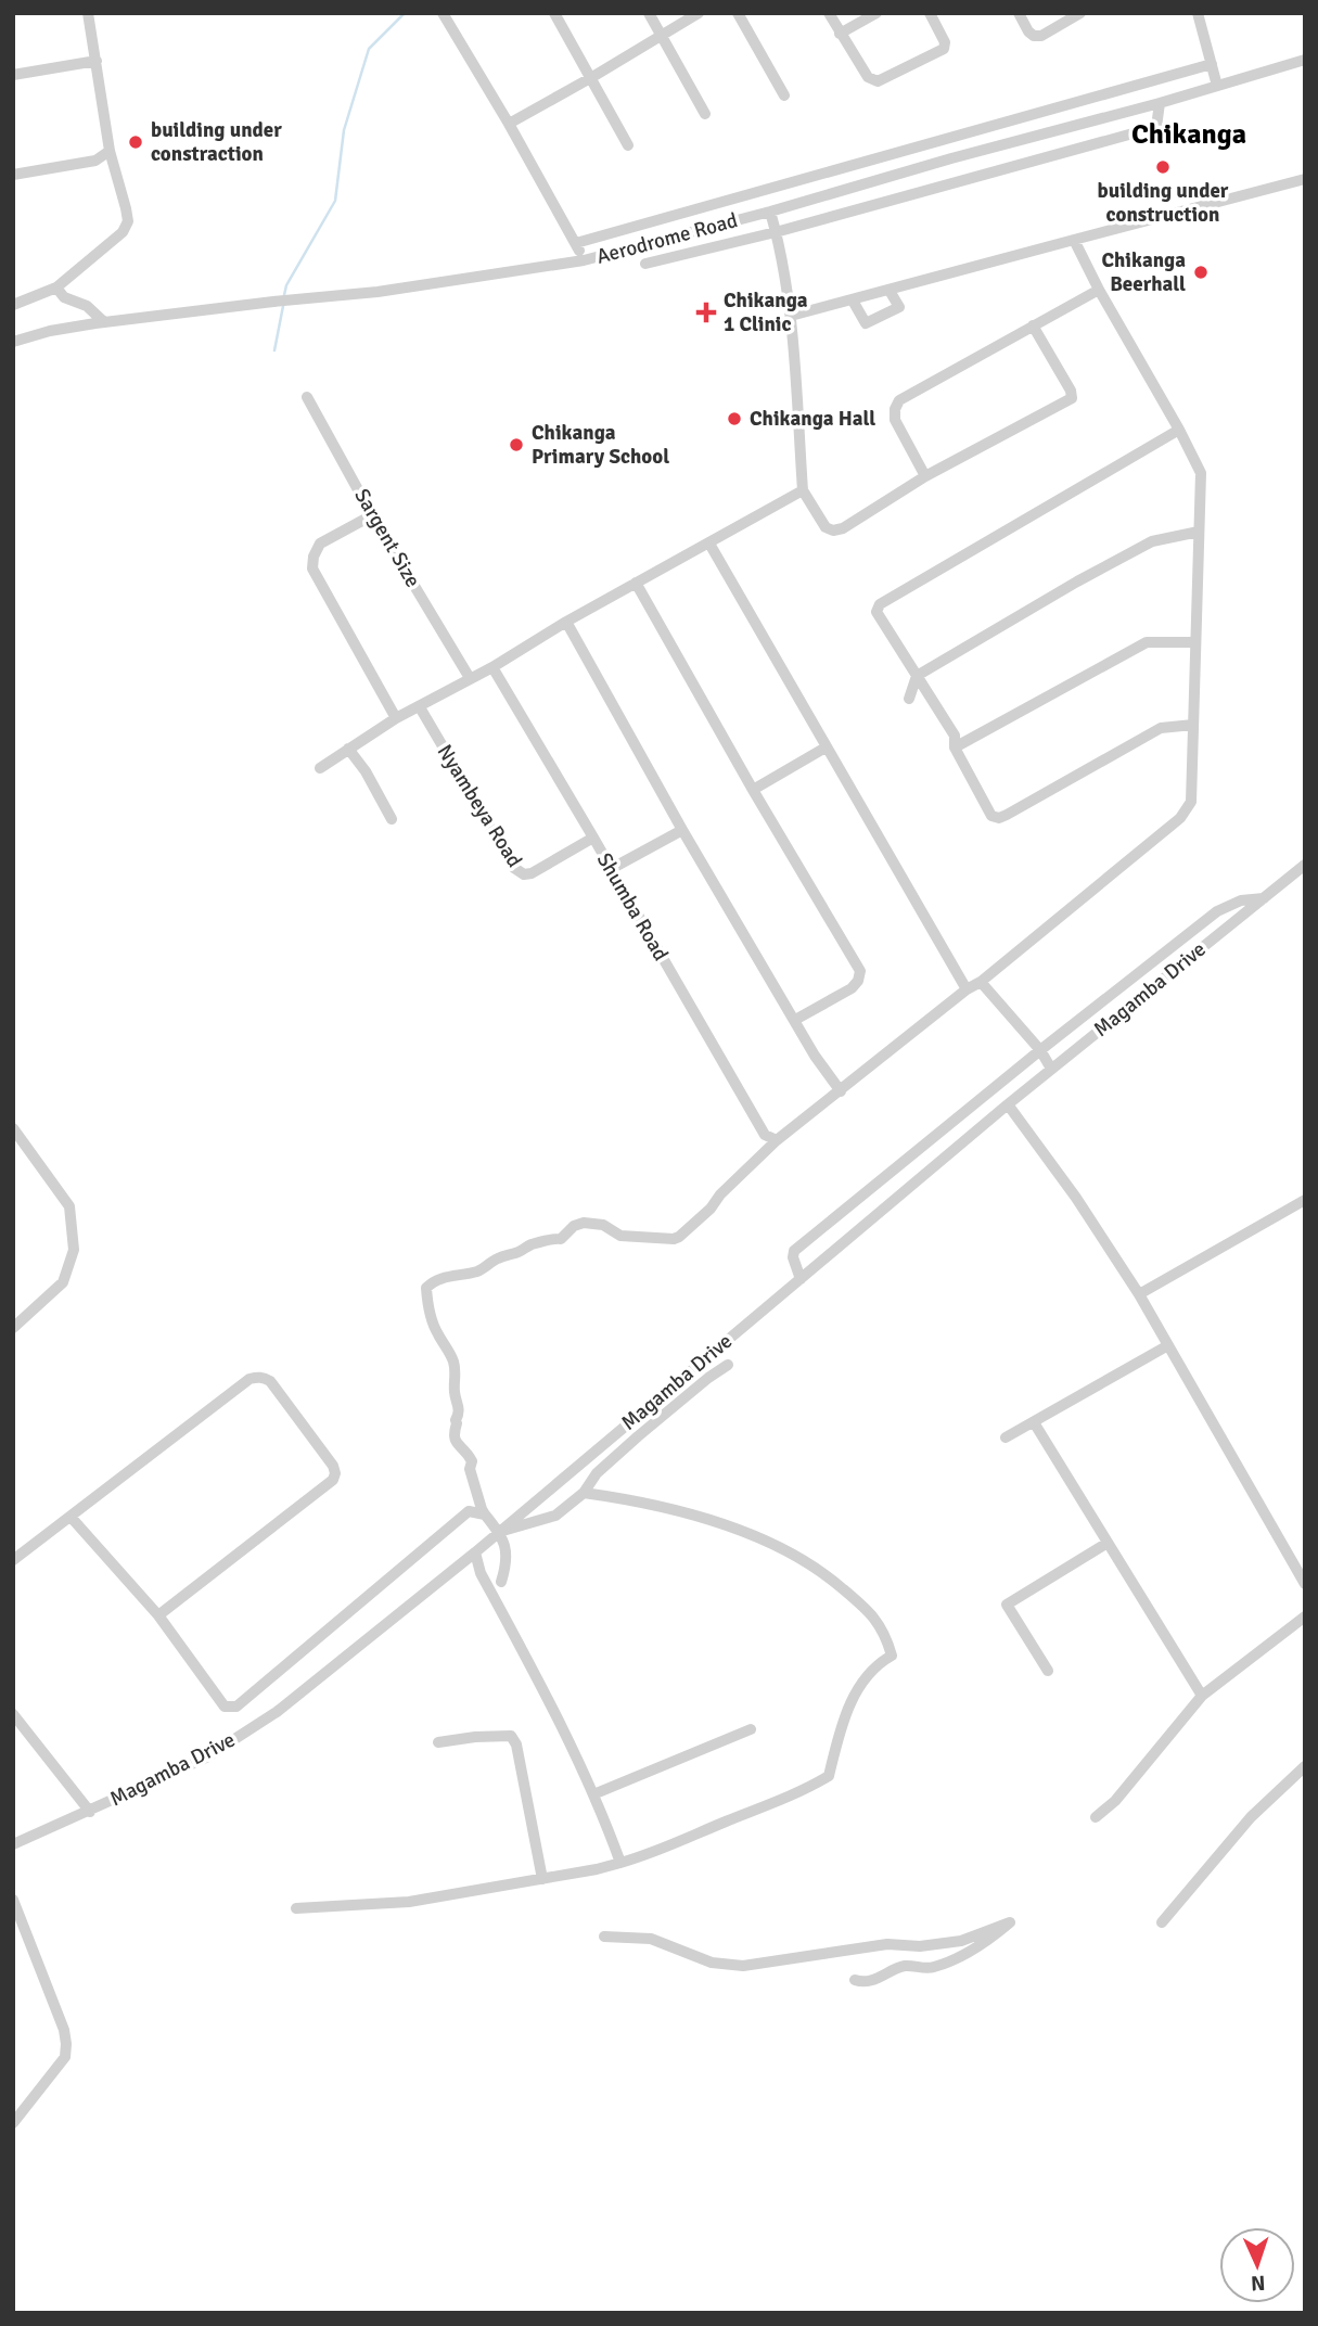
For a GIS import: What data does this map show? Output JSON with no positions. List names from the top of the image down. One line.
{"streets":{"street":["Aerodrome Road","Sargent Size","Nyambeya Road","Shumba Road","Magamba Drive"]},"crossings":[["Nyambeya Road","Shumba Road"]],"districts":["Chikanga"],"places":{"other":["building under constraction","building under construction","Chikanga Beerhall","Chikanga Hall","Chikanga Primary School"],"health":["Chikanga 1 Clinic"]},"north":"bottom"}
